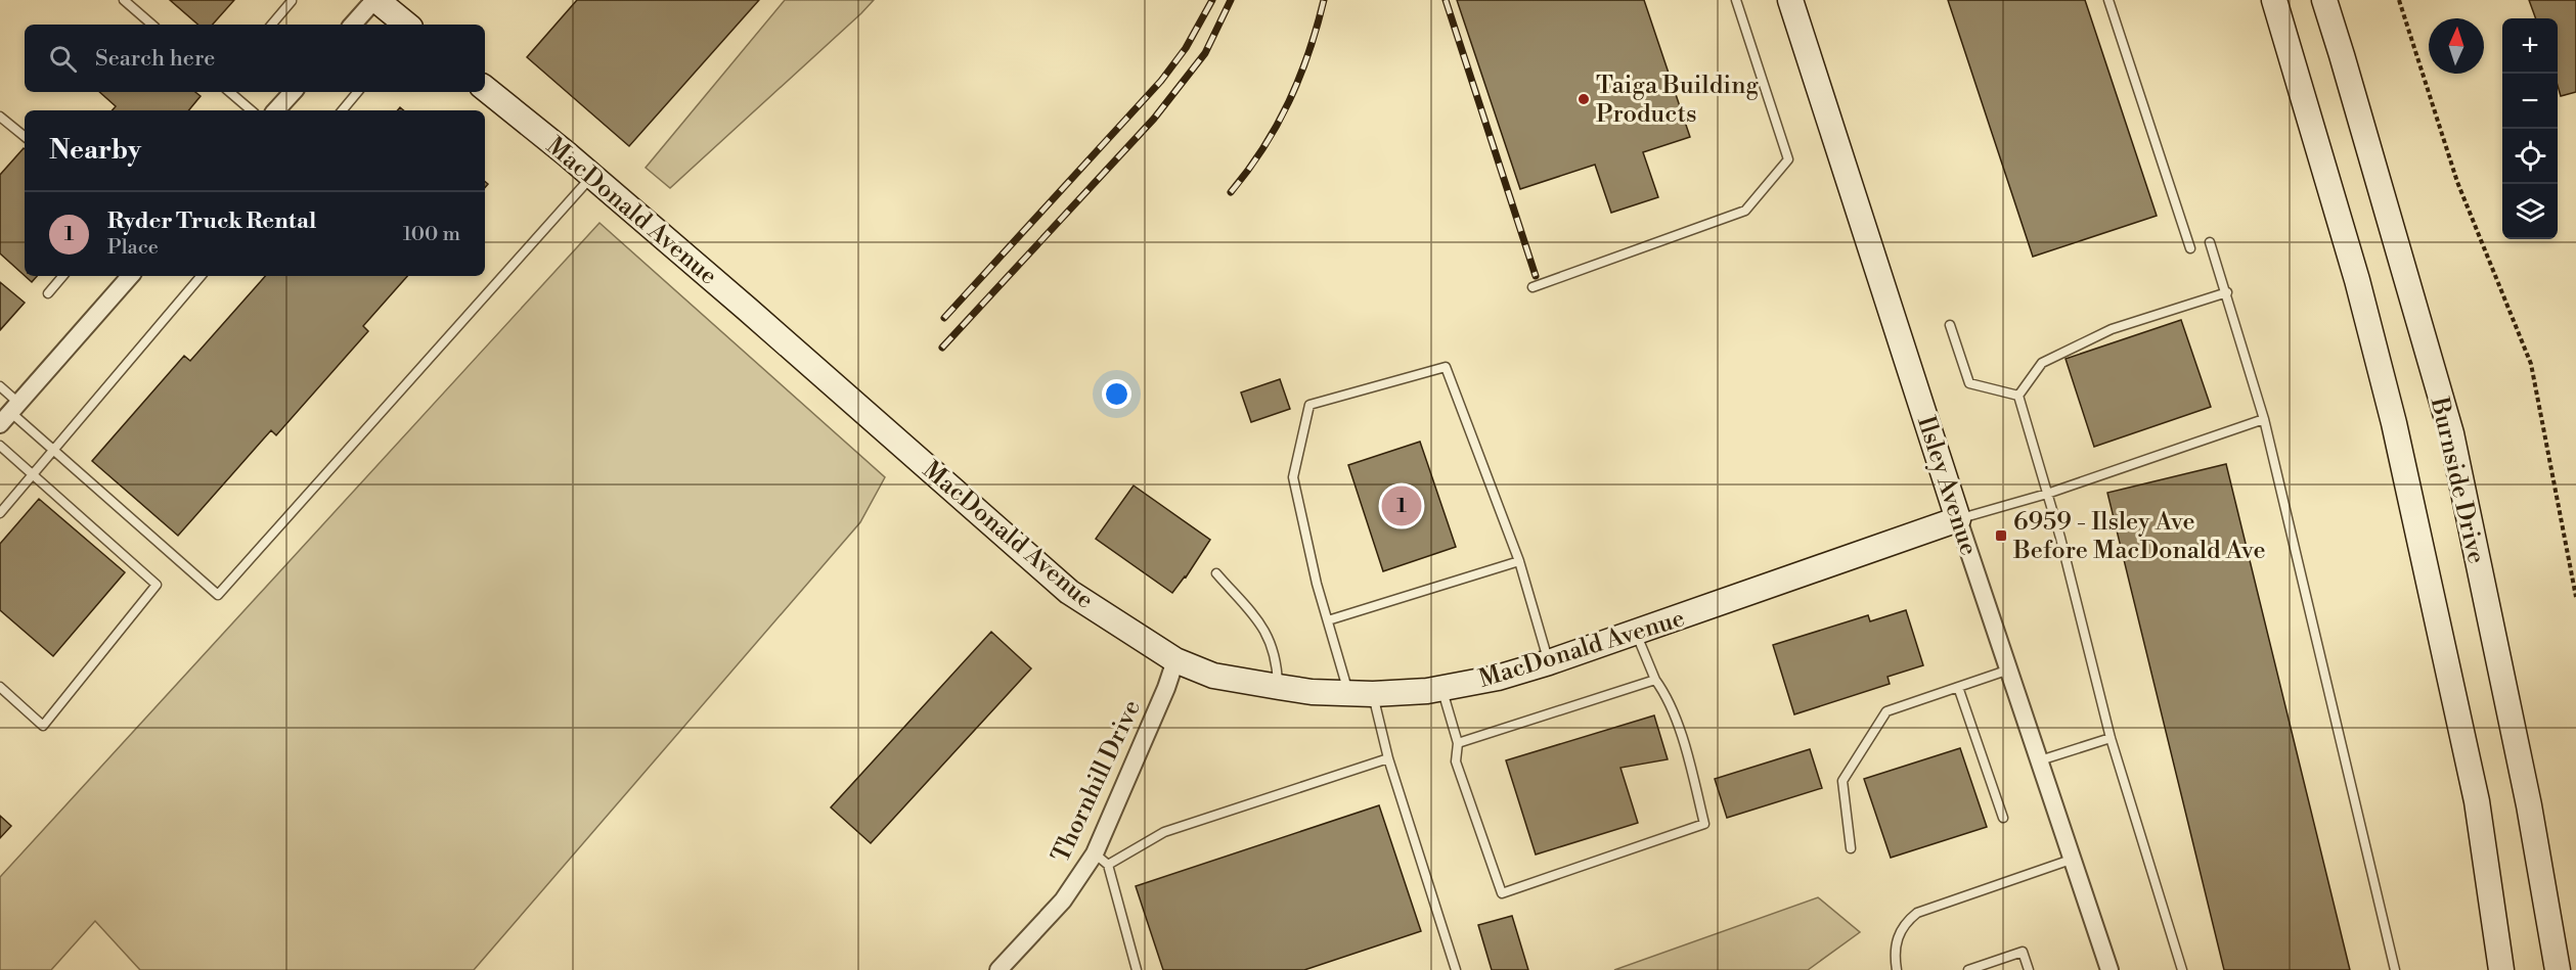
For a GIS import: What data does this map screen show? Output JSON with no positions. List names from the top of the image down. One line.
{"streets":{"street":["MacDonald Avenue","Burnside Drive","Ilsley Avenue","Thornhill Drive"]},"crossings":[["MacDonald Avenue","Ilsley Avenue"],["MacDonald Avenue","Thornhill Drive"]],"places":{"other":["Taiga Building Products"],"transit":["6959 - Ilsley Ave Before MacDonald Ave"]},"north":"top","page":{"map_buttons":["+","−"],"search":"Search here","heading":"Nearby","list":[{"mark":"1","name":"Ryder Truck Rental","note":"Place","value":"100 m"}],"pins":"1"}}
